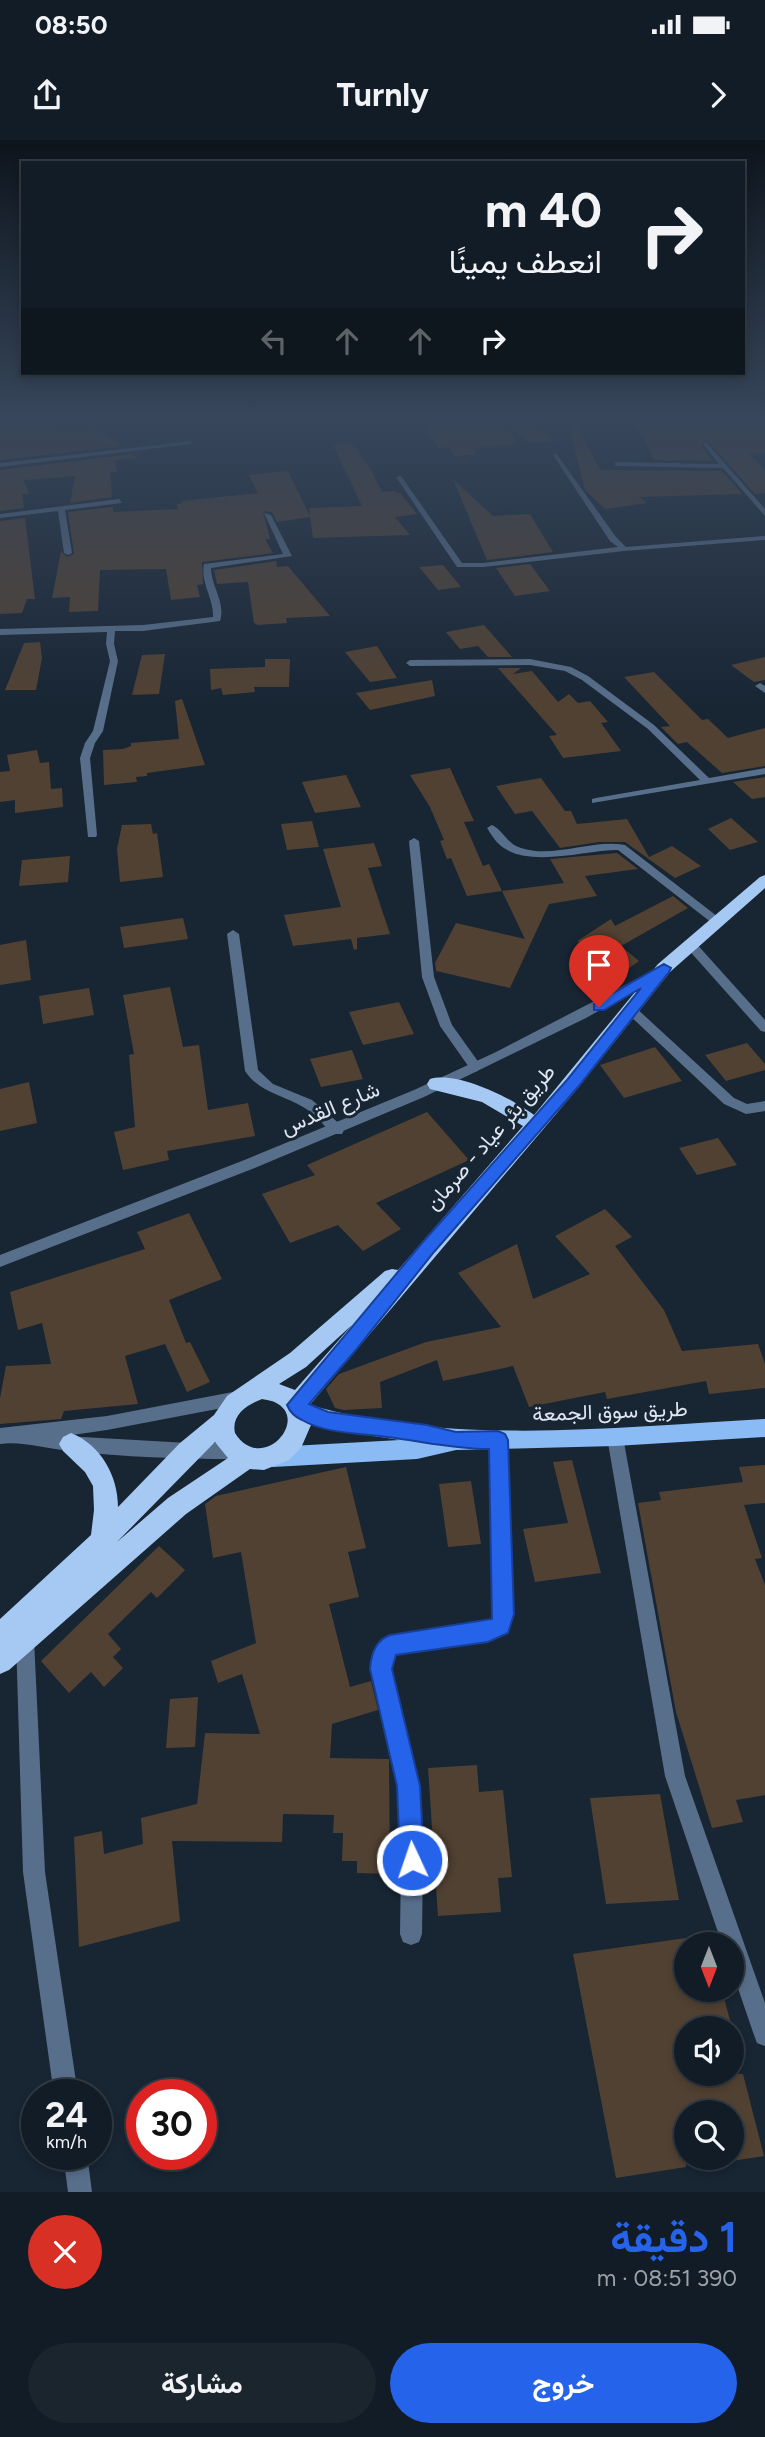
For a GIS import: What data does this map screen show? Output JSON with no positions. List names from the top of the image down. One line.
{"streets":{"highway":["طريق بئر عياد - صرمان"],"main road":["طريق سوق الجمعة"],"street":["شارع القدس"]},"crossings":[["شارع القدس","طريق بئر عياد - صرمان"]],"north":"bottom","page":{"status":"08:50","header":"Turnly","turn":["40 m","انعطف يمينًا"],"speed":"24 km/h","limit":"30","heading":["1 دقيقة","390 m · 08:51"],"buttons":["خروج","مشاركة"]}}
